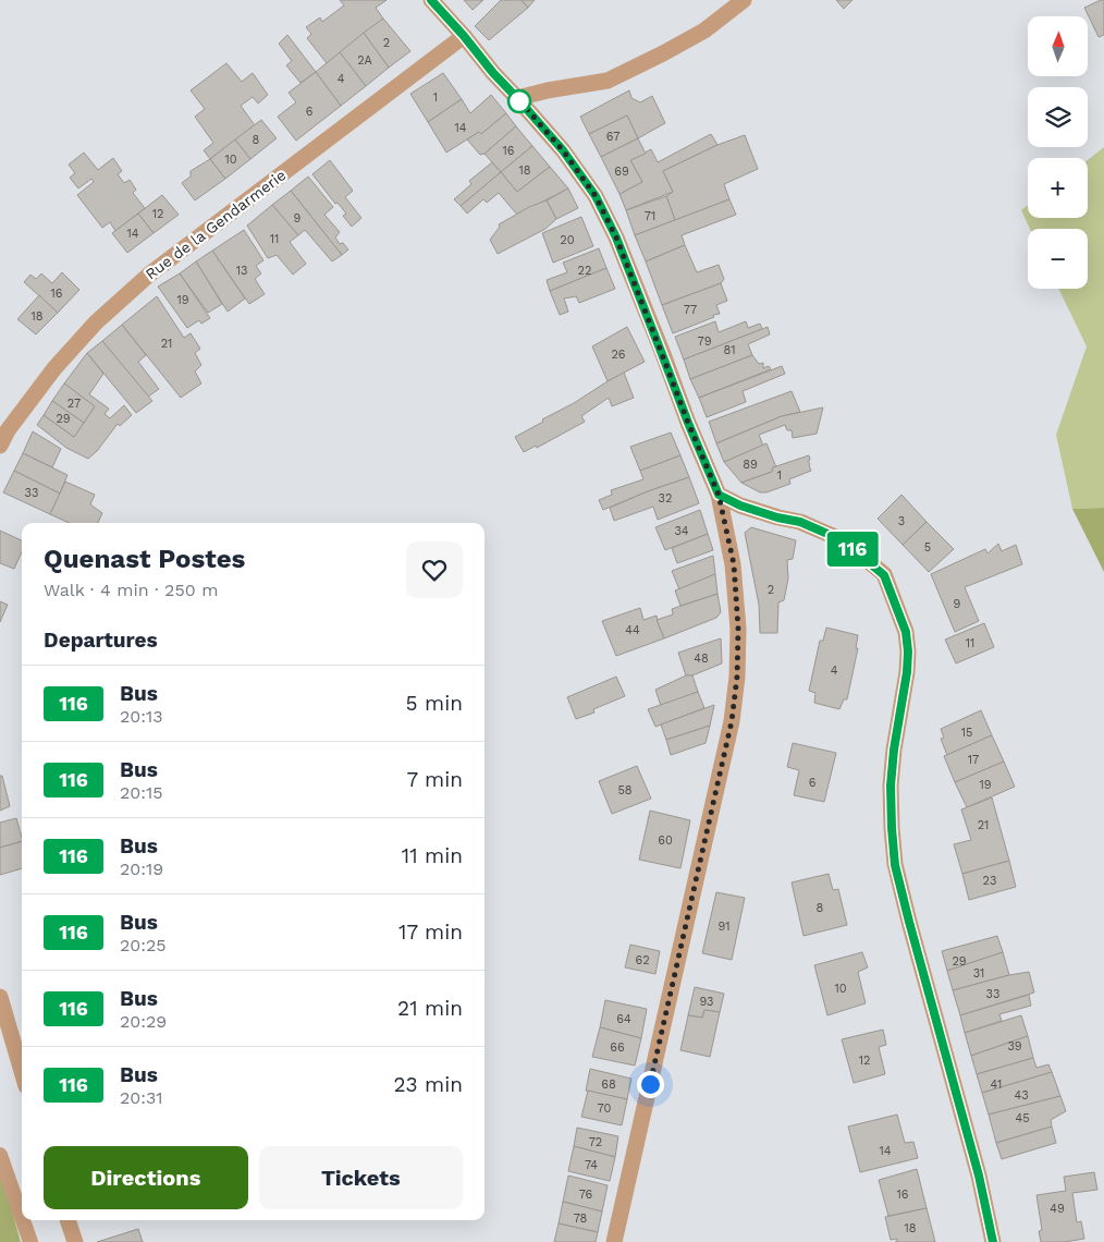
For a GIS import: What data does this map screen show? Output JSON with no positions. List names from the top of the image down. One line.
{"streets":{"street":["Rue de la Gendarmerie"]},"lines":["bus line 116"],"house_numbers":["2","2A","4","1","6","14","67","8","16","10","18","69","12","71","9","14","11","20","13","22","16","19","77","18","79","21","81","26","27","29","89","1","33","32","3","34","5","2","9","44","11","48","4","15","17","6","19","58","21","60","23","8","91","62","29","31","10","33","93","64","39","66","12","68","41","43","70","45","72","14","74","76","16","49","78","18"],"north":"top","page":{"on_map":"116","map_buttons":["+","−"],"heading":[["Quenast Postes","Walk · 4 min · 250 m"],"Departures"],"list":[{"mark":"116","name":"Bus","note":"20:13","value":"5 min"},{"mark":"116","name":"Bus","note":"20:15","value":"7 min"},{"mark":"116","name":"Bus","note":"20:19","value":"11 min"},{"mark":"116","name":"Bus","note":"20:25","value":"17 min"},{"mark":"116","name":"Bus","note":"20:29","value":"21 min"},{"mark":"116","name":"Bus","note":"20:31","value":"23 min"}],"buttons":["Directions","Tickets"]}}
